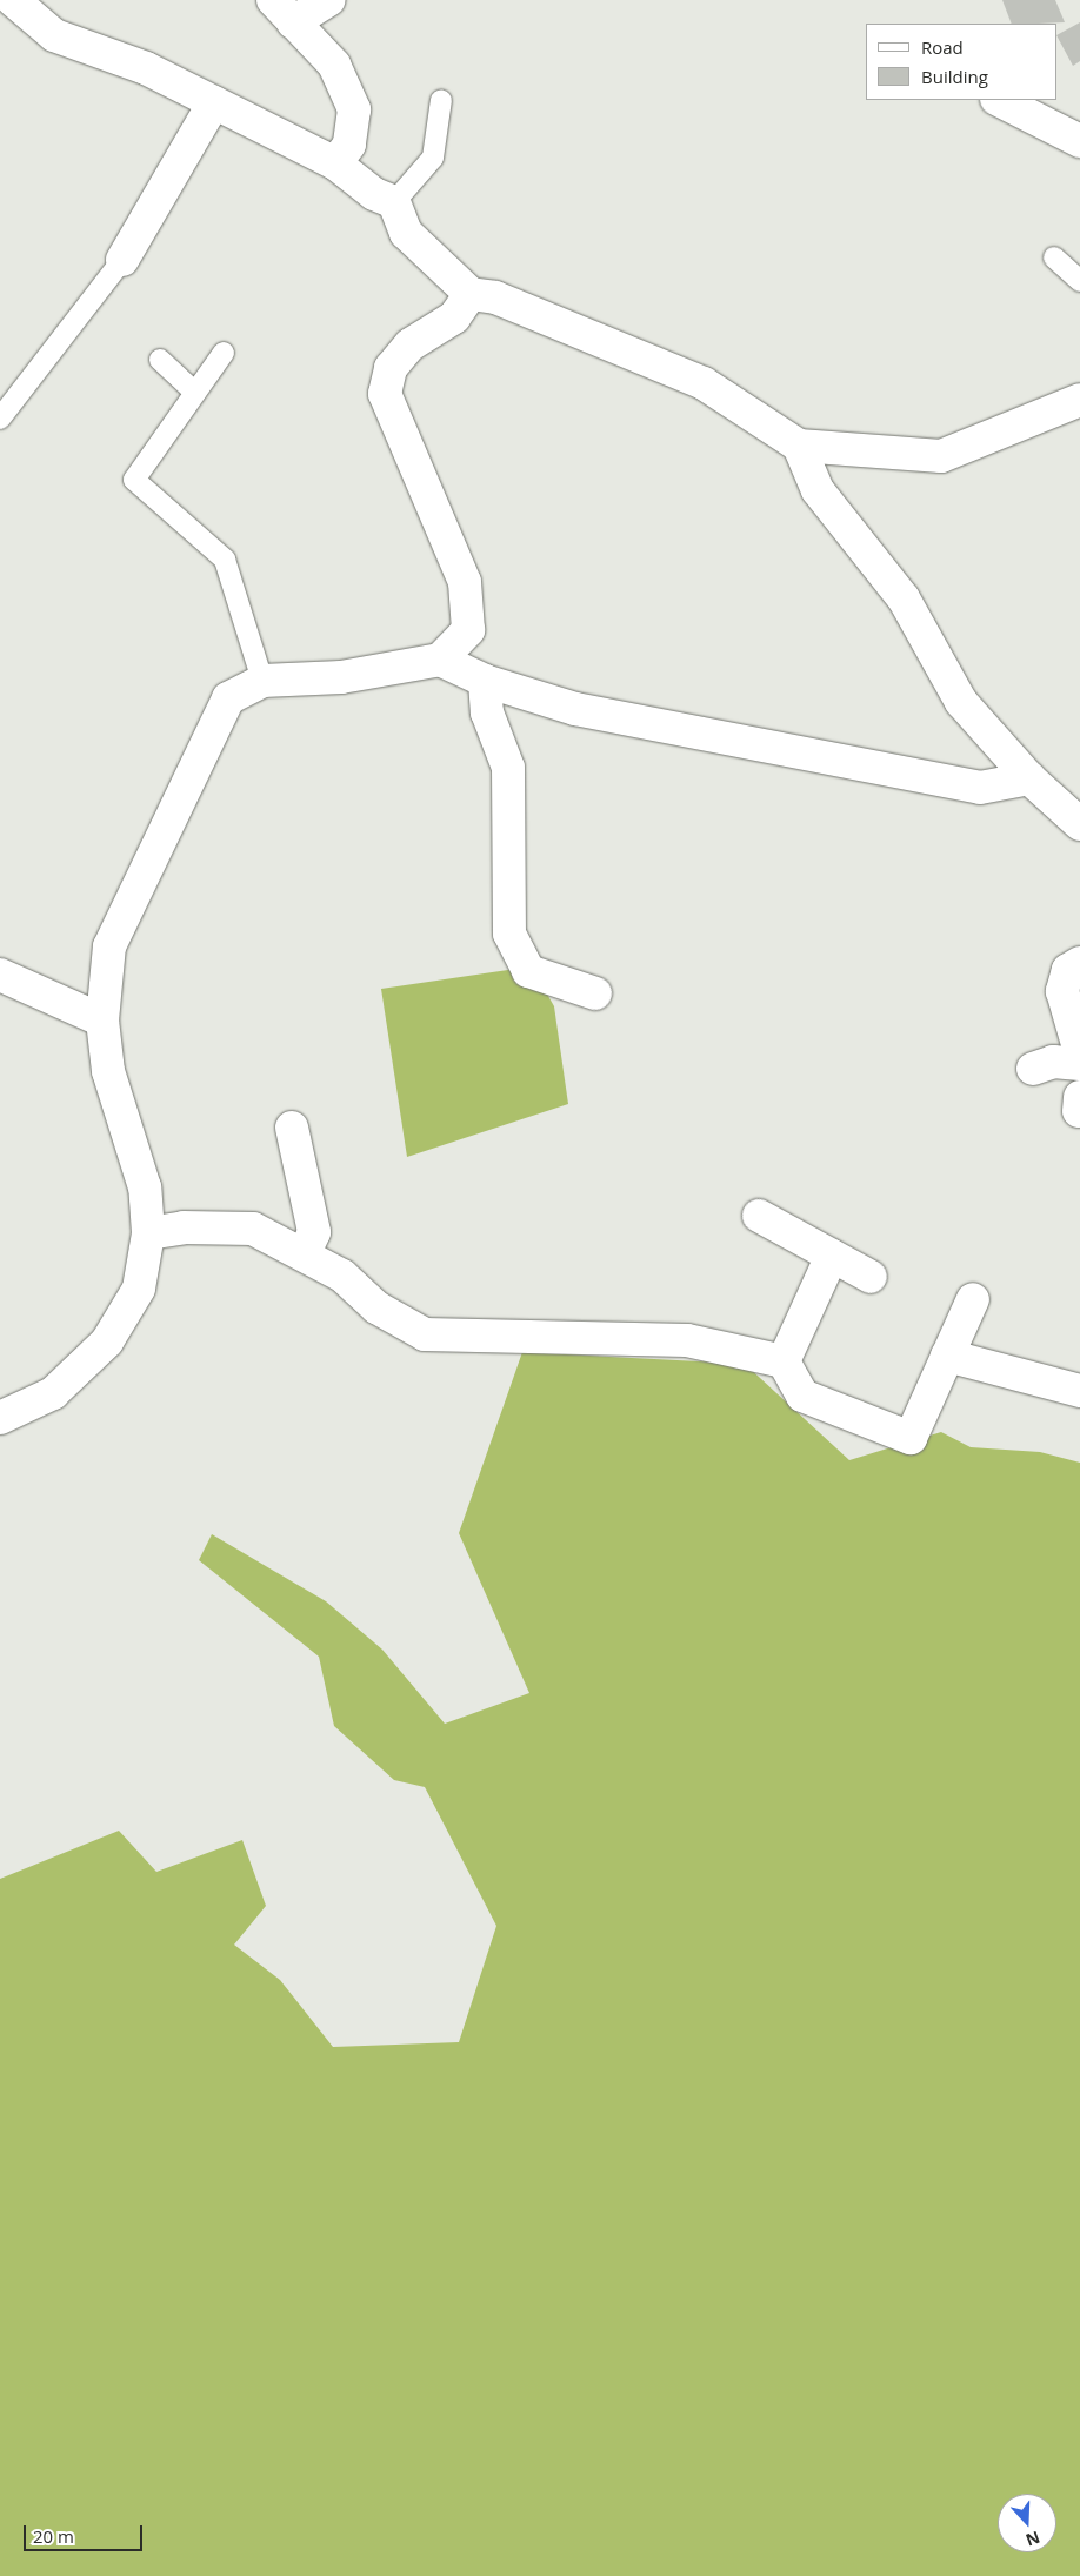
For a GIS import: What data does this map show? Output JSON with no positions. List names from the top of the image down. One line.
{"legend":["Road","Building"],"scale_bar":"20 m","north":"bottom"}
